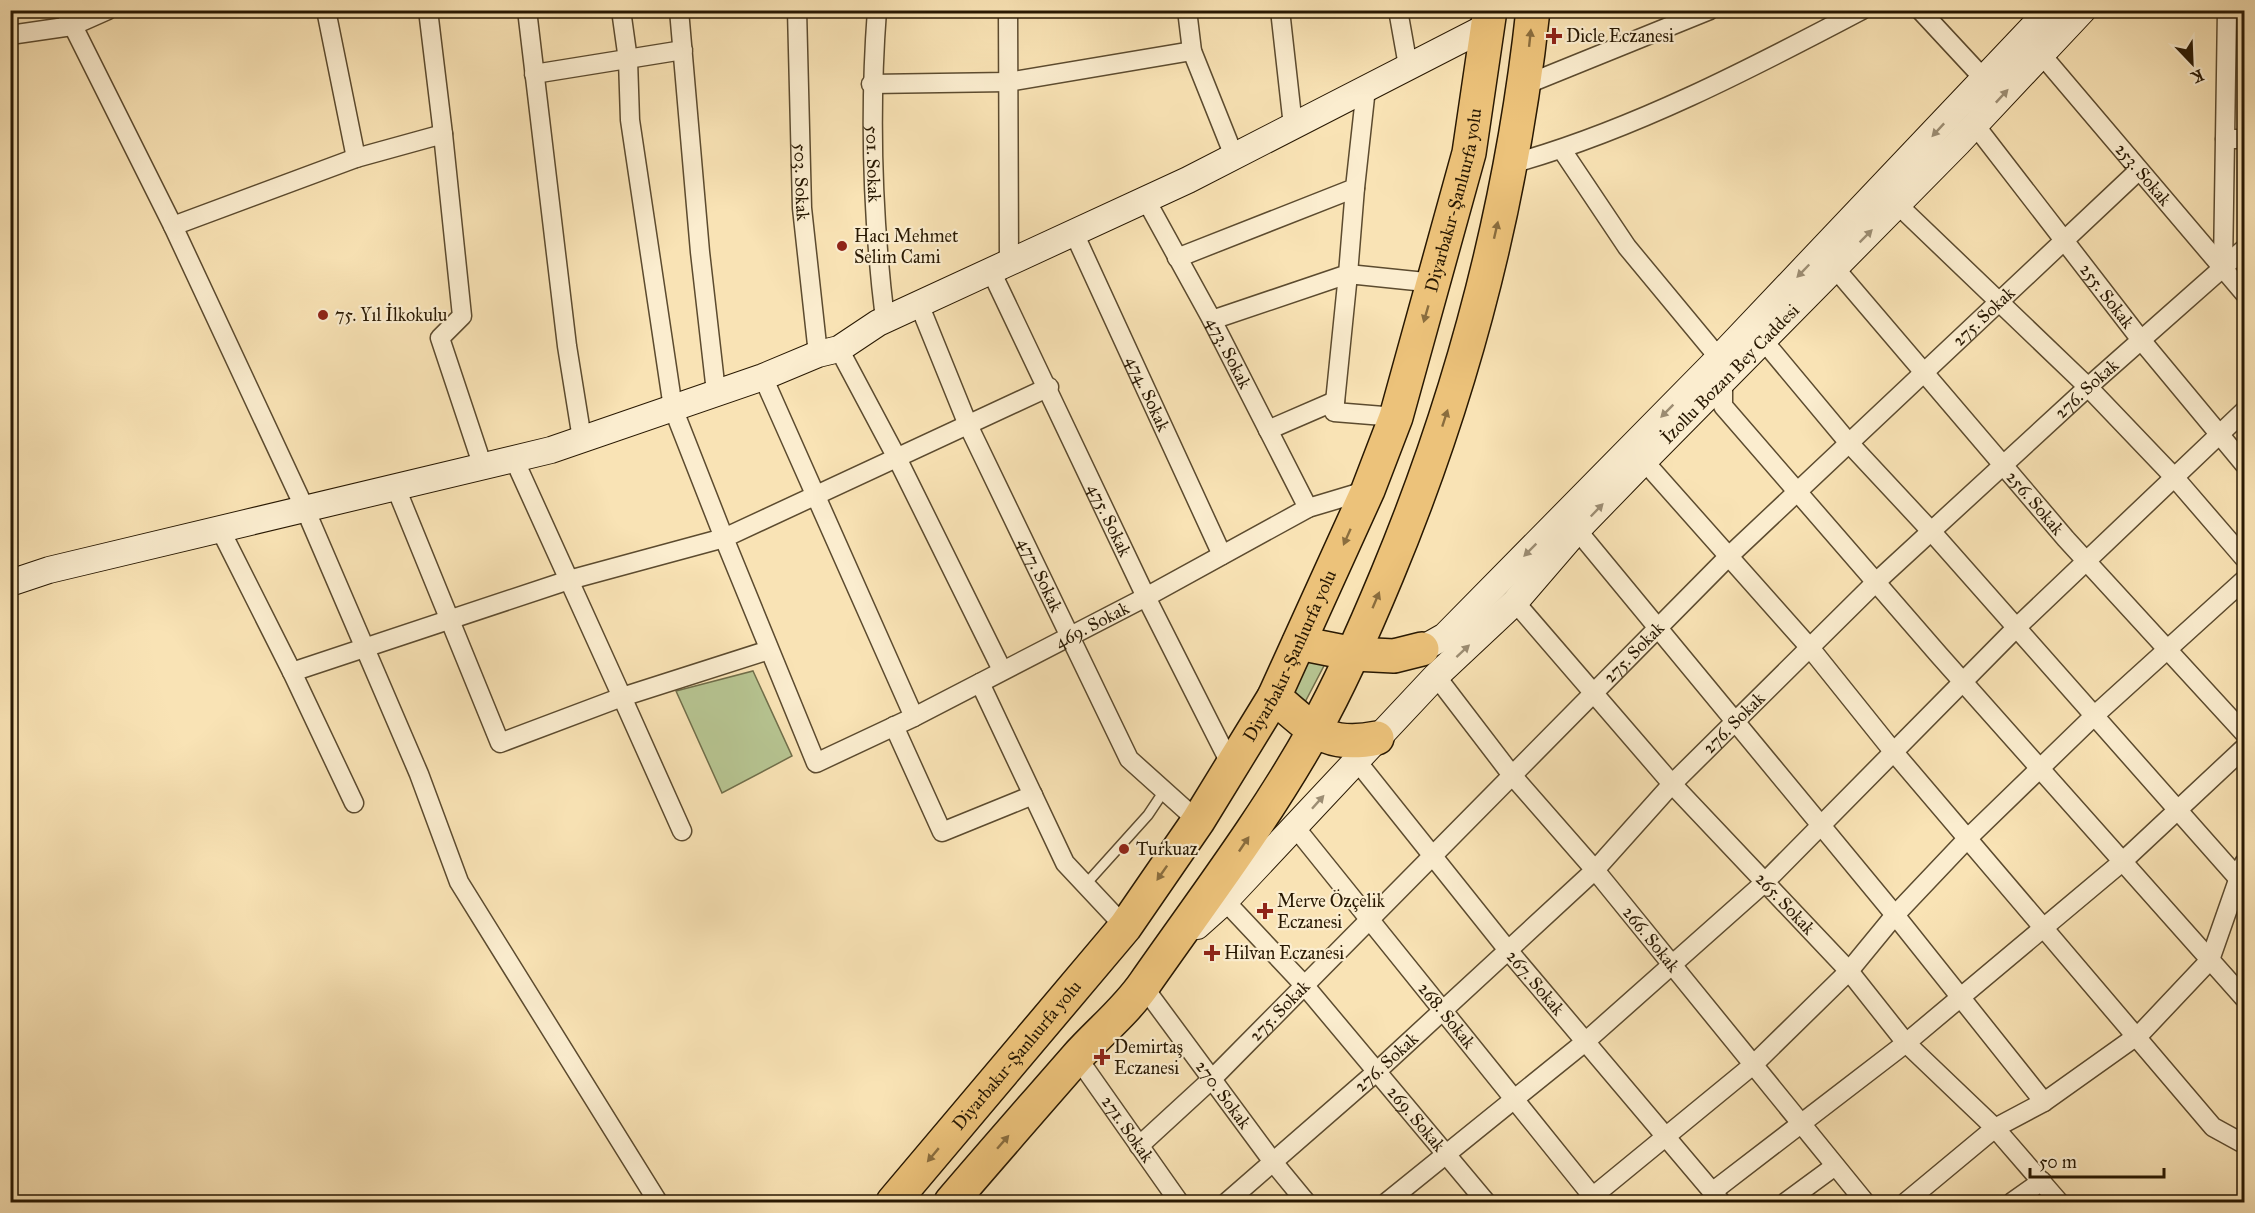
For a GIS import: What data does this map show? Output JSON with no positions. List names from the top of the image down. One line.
{"streets":{"highway":["Diyarbakır-Şanlıurfa yolu"],"main road":["İzollu Bozan Bey Caddesi"],"street":["501. Sokak","253. Sokak","503. Sokak","255. Sokak","275. Sokak","473. Sokak","276. Sokak","474. Sokak","256. Sokak","475. Sokak","477. Sokak","469. Sokak","265. Sokak","266. Sokak","267. Sokak","268. Sokak","270. Sokak","269. Sokak","271. Sokak"]},"crossings":[["253. Sokak","275. Sokak"],["253. Sokak","İzollu Bozan Bey Caddesi"],["253. Sokak","276. Sokak"],["Diyarbakır-Şanlıurfa yolu","475. Sokak"],["Diyarbakır-Şanlıurfa yolu","477. Sokak"],["Diyarbakır-Şanlıurfa yolu","469. Sokak"],["255. Sokak","275. Sokak"],["255. Sokak","İzollu Bozan Bey Caddesi"],["255. Sokak","276. Sokak"],["275. Sokak","256. Sokak"],["275. Sokak","265. Sokak"],["275. Sokak","266. Sokak"],["275. Sokak","267. Sokak"],["275. Sokak","268. Sokak"],["275. Sokak","270. Sokak"],["275. Sokak","269. Sokak"],["275. Sokak","271. Sokak"],["473. Sokak","469. Sokak"],["İzollu Bozan Bey Caddesi","256. Sokak"],["İzollu Bozan Bey Caddesi","265. Sokak"],["İzollu Bozan Bey Caddesi","266. Sokak"],["İzollu Bozan Bey Caddesi","267. Sokak"],["İzollu Bozan Bey Caddesi","268. Sokak"],["İzollu Bozan Bey Caddesi","270. Sokak"],["İzollu Bozan Bey Caddesi","269. Sokak"],["276. Sokak","256. Sokak"],["276. Sokak","265. Sokak"],["276. Sokak","266. Sokak"],["276. Sokak","267. Sokak"],["276. Sokak","268. Sokak"],["276. Sokak","270. Sokak"],["276. Sokak","269. Sokak"],["474. Sokak","469. Sokak"],["475. Sokak","469. Sokak"],["477. Sokak","469. Sokak"]],"places":{"health":["Dicle Eczanesi","Merve Özçelik Eczanesi","Hilvan Eczanesi","Demirtaş Eczanesi"],"other":["Hacı Mehmet Selim Cami","75. Yıl İlkokulu","Turkuaz"]},"scale_bar":"50 m","north":"bottom right"}
